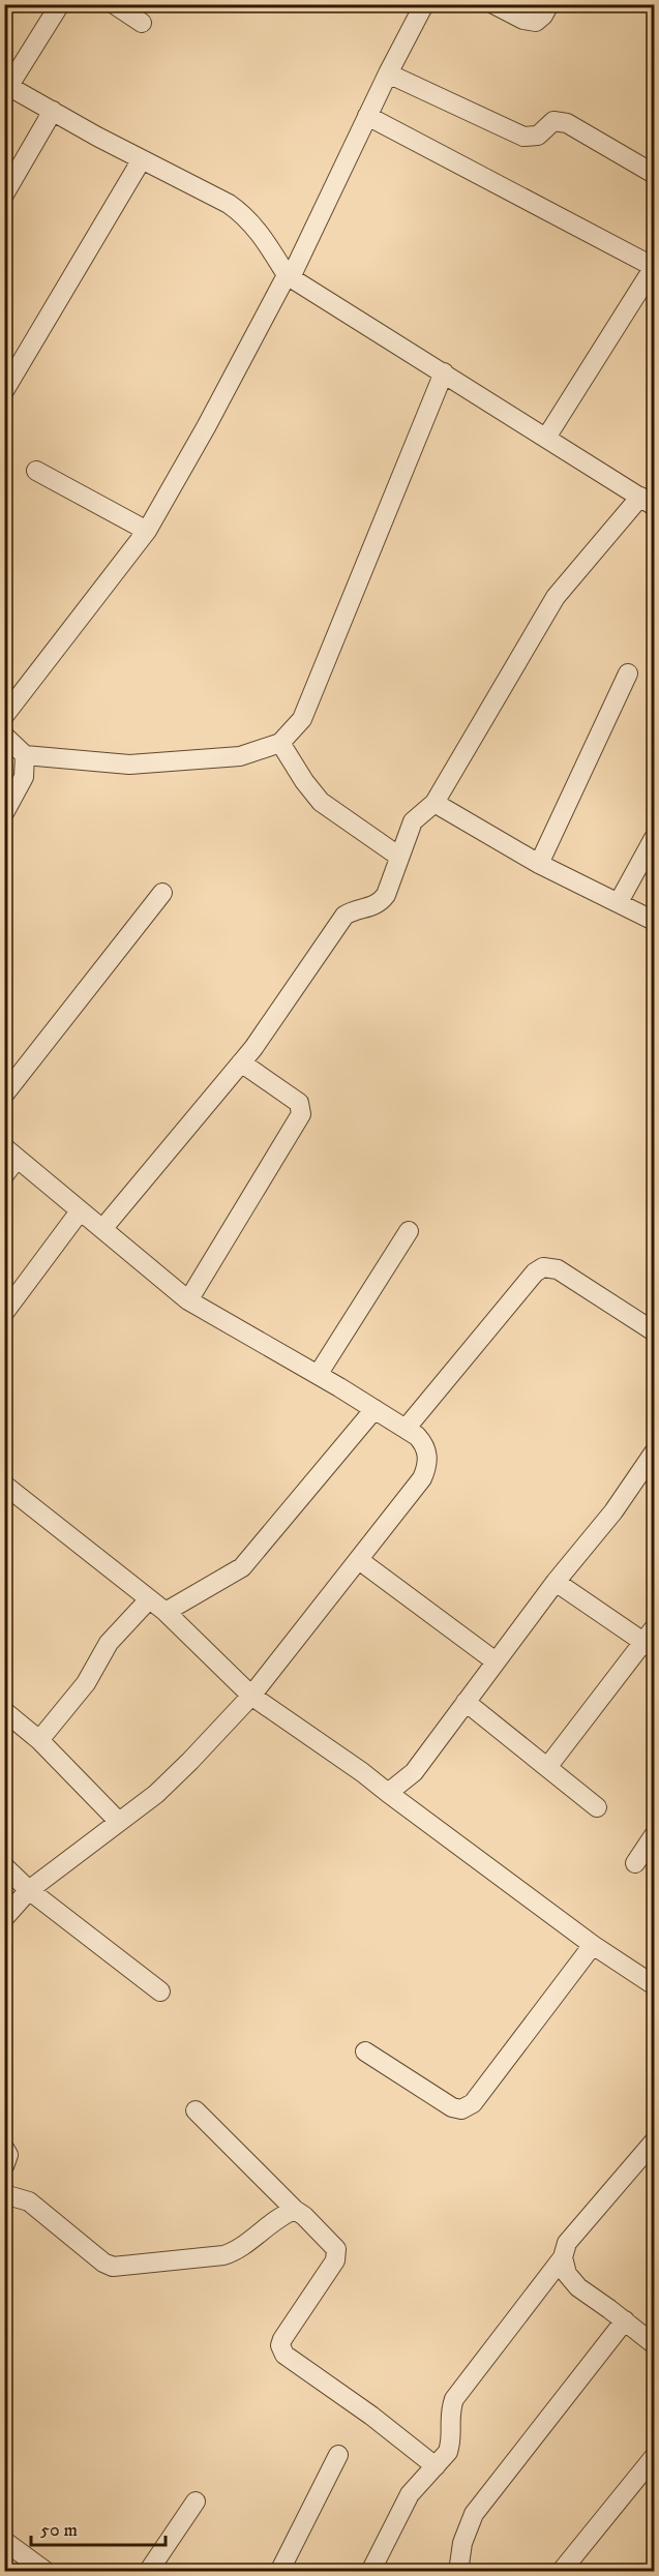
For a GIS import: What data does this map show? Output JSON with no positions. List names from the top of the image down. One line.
{"scale_bar":"50 m"}
